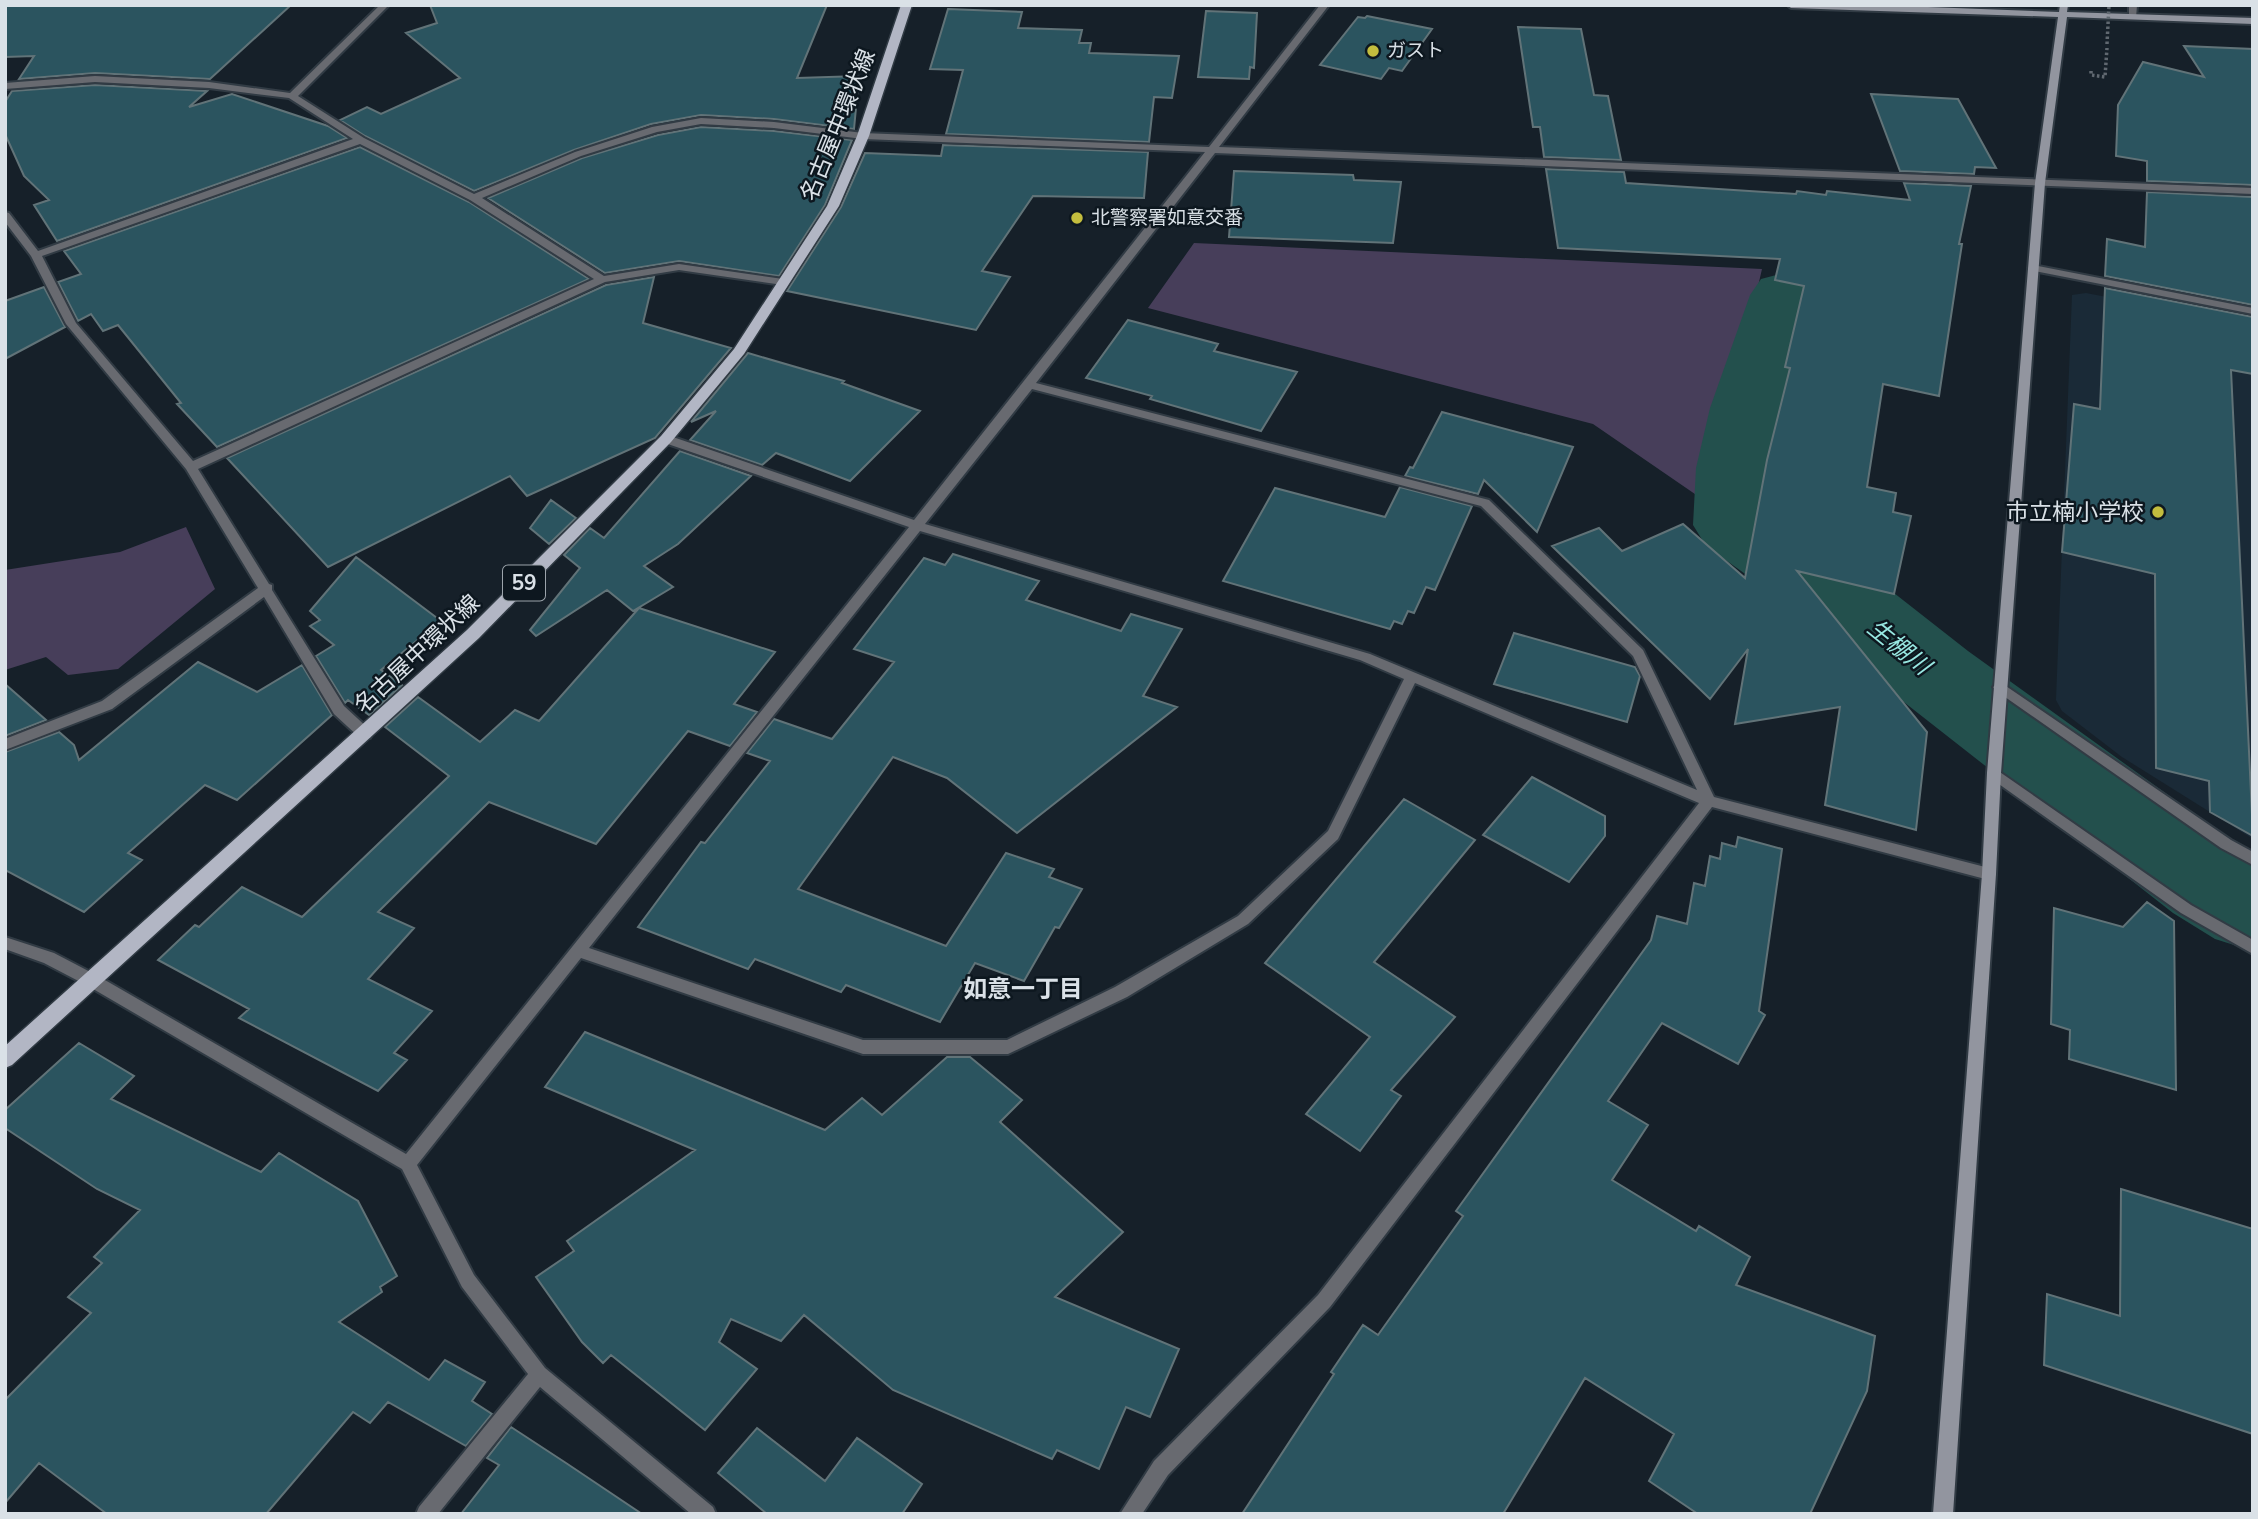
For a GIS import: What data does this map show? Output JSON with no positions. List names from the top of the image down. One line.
{"streets":{"main road":["名古屋中環状線","59"]},"districts":["如意一丁目"],"water":["生棚川"],"places":["ガスト","北警察署如意交番","市立楠小学校"]}
